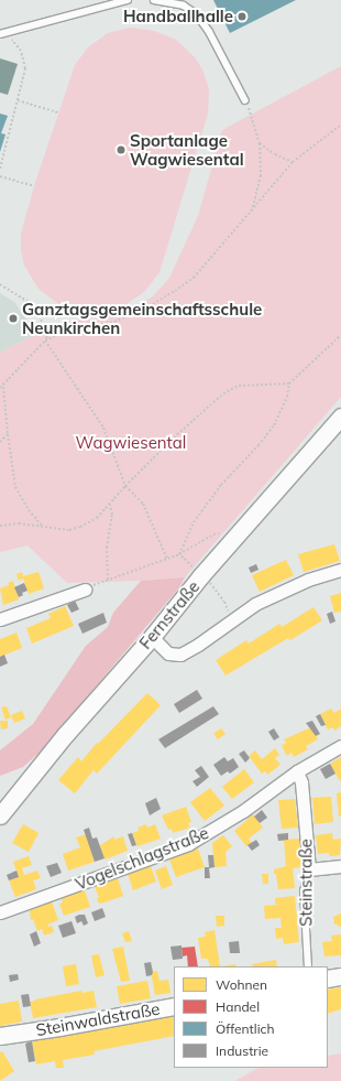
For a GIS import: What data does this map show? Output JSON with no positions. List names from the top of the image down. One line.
{"streets":{"main road":["Fernstraße","Steinwaldstraße"],"street":["Vogelschlagstraße","Steinstraße"]},"crossings":[["Vogelschlagstraße","Steinstraße"]],"parks":["Wagwiesental"],"places":["Handballhalle","Sportanlage Wagwiesental","Ganztagsgemeinschaftsschule Neunkirchen"],"legend":["Wohnen","Handel","Öffentlich","Industrie"]}
